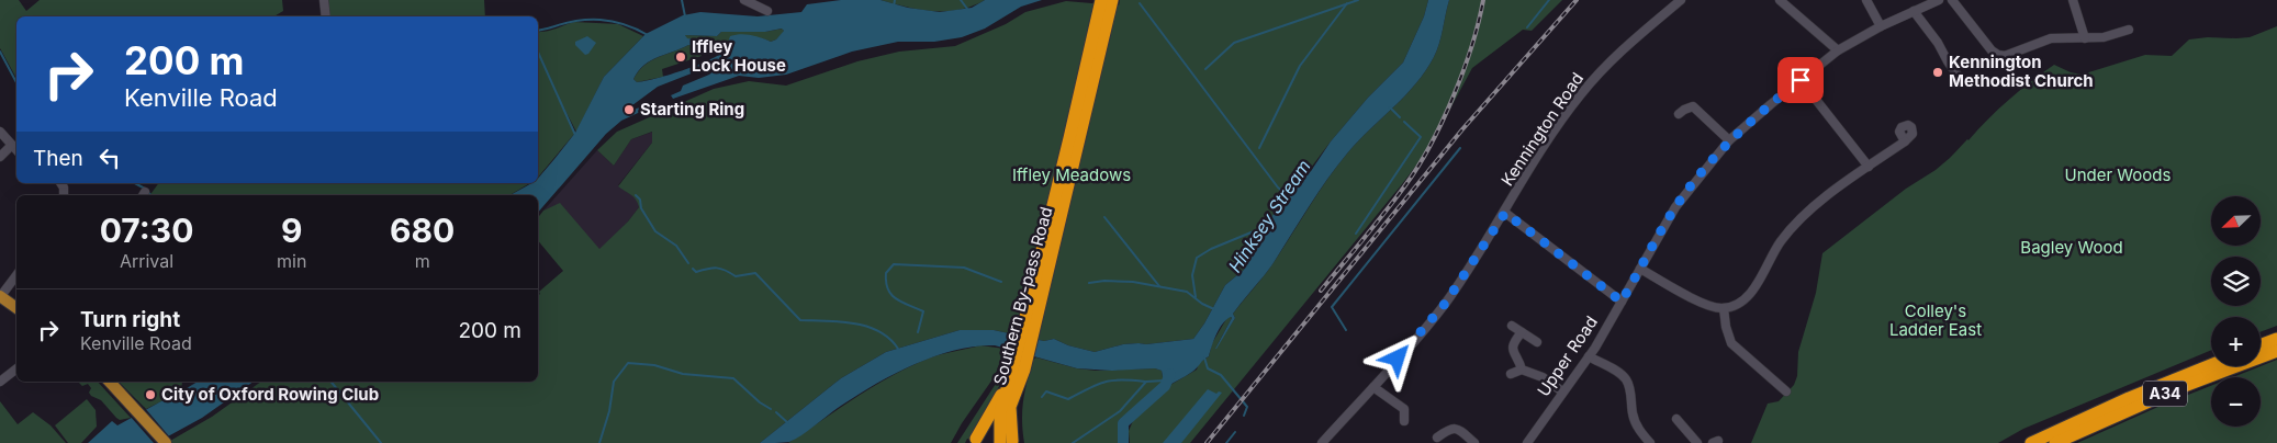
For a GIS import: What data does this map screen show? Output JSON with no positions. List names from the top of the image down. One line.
{"streets":{"highway":["Southern By-pass Road","A34"],"street":["Kennington Road","Upper Road"]},"water":["Hinksey Stream"],"parks":["Iffley Meadows","Under Woods","Bagley Wood","Colley's Ladder East"],"places":["Iffley Lock House","Kennington Methodist Church","Starting Ring","City of Oxford Rowing Club"],"north":"bottom left","page":{"turn":["200 m","Kenville Road"],"then":"Then","eta":["07:30","Arrival","9","min","680","m"],"map_buttons":["+","−"],"list":[{"name":"Turn right","note":"Kenville Road","value":"200 m"}]}}
